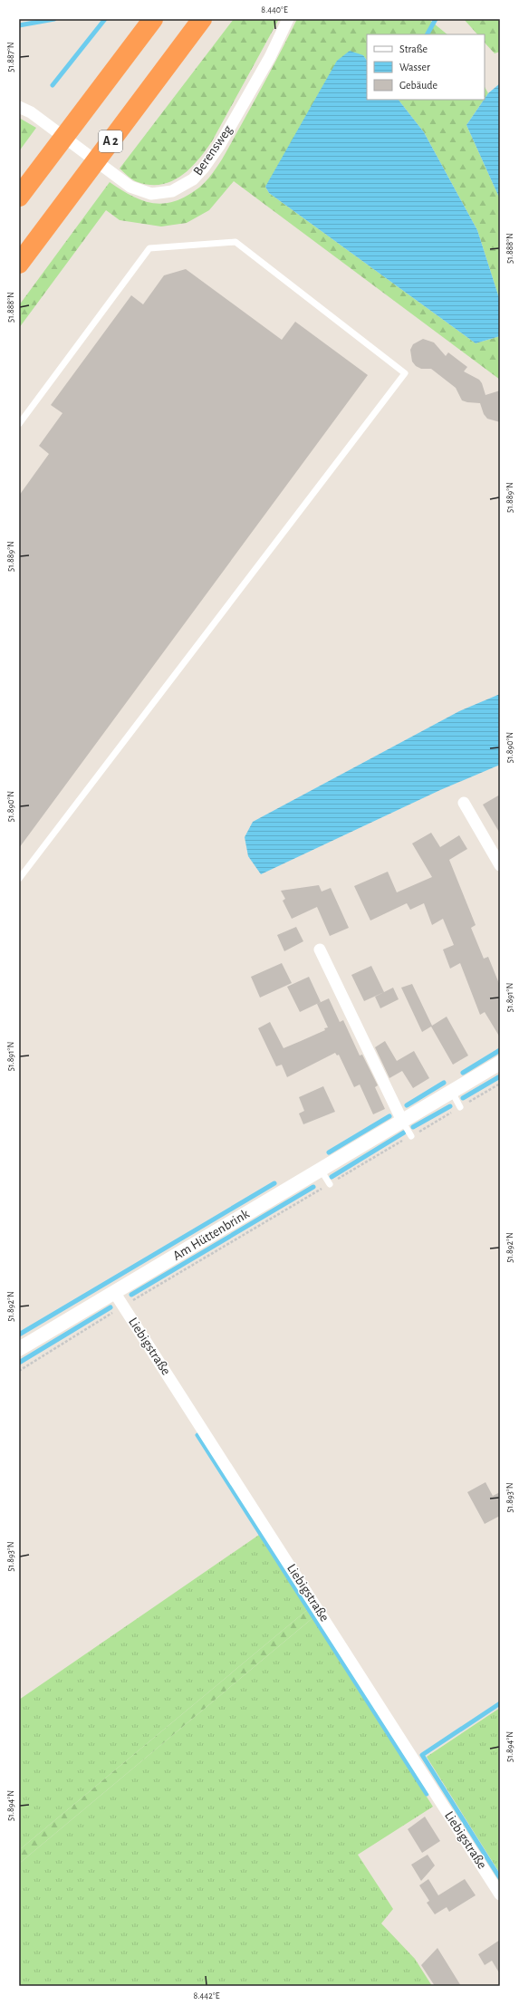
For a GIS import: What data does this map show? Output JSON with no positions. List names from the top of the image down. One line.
{"streets":{"highway":["A 2"],"street":["Berensweg","Am Hüttenbrink","Liebigstraße"]},"crossings":[["Am Hüttenbrink","Liebigstraße"]],"legend":["Straße","Wasser","Gebäude"],"coordinates":["8.440°E","51.887°N","51.888°N","51.889°N","51.890°N","51.891°N","51.892°N","51.893°N","51.894°N","8.442°E"]}
